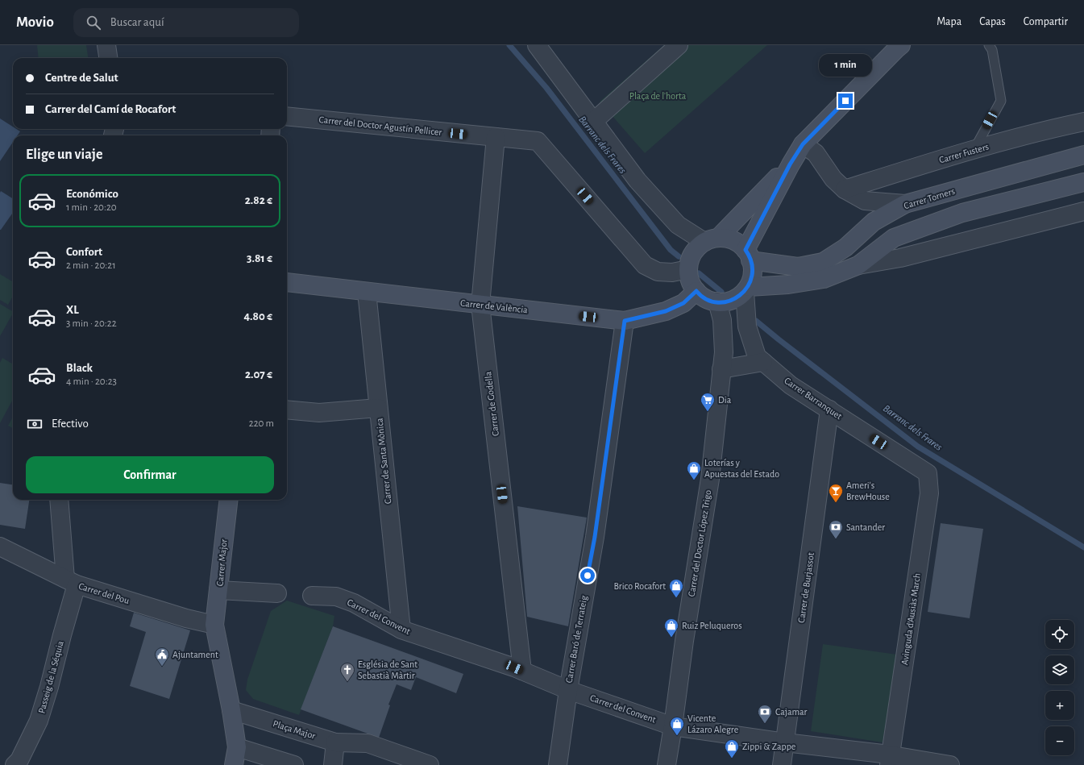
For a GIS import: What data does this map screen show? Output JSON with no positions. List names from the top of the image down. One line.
{"streets":{"street":["Carrer del Doctor Agustín Pellicer","Carrer Fusters","Carrer Torners","Carrer de València","Carrer Barranquet","Carrer de Godella","Carrer de Santa Mònica","Carrer del Doctor López Trigo","Carrer Major","Carrer de Burjassot","Carrer del Pou","Carrer del Convent","Avinguda d'Ausiàs March","Carrer Baró de Terrateig","Passeig de la Séquia","Plaça Major"]},"crossings":[["Carrer del Doctor Agustín Pellicer","Carrer Torners"],["Carrer del Doctor Agustín Pellicer","Carrer de València"],["Carrer del Doctor Agustín Pellicer","Carrer Barranquet"],["Carrer del Doctor Agustín Pellicer","Carrer de Godella"],["Carrer del Doctor Agustín Pellicer","Carrer del Doctor López Trigo"],["Carrer Torners","Carrer de València"],["Carrer Torners","Carrer Barranquet"],["Carrer Torners","Carrer del Doctor López Trigo"],["Carrer de València","Carrer Barranquet"],["Carrer de València","Carrer de Godella"],["Carrer de València","Carrer de Santa Mònica"],["Carrer de València","Carrer del Doctor López Trigo"],["Carrer de València","Carrer Baró de Terrateig"],["Carrer Barranquet","Carrer del Doctor López Trigo"],["Carrer Barranquet","Carrer de Burjassot"],["Carrer Barranquet","Avinguda d'Ausiàs March"],["Carrer de Godella","Carrer del Convent"],["Carrer de Santa Mònica","Carrer del Convent"],["Carrer del Doctor López Trigo","Carrer del Convent"],["Carrer de Burjassot","Carrer del Convent"],["Carrer del Pou","Passeig de la Séquia"],["Carrer del Convent","Avinguda d'Ausiàs March"],["Carrer del Convent","Carrer Baró de Terrateig"]],"water":["Barranc dels Frares"],"parks":["Plaça de l'horta"],"places":{"supermarket":["Dia"],"shop":["Loterías y Apuestas del Estado","Brico Rocafort","Ruiz Peluqueros","Vicente Lázaro Alegre","Zippi & Zappe"],"bar":["Ameri's BrewHouse"],"bank":["Santander","Cajamar"],"public building":["Ajuntament"],"church":["Església de Sant Sebastià Màrtir"]},"page":{"header":"Movio","search":"Buscar aquí","nav":["Mapa","Capas","Compartir"],"bubble":"1 min","banner":["Centre de Salut","Carrer del Camí de Rocafort"],"heading":"Elige un viaje","list":[{"name":"Económico","note":"1 min · 20:20","value":"2.82 €"},{"name":"Confort","note":"2 min · 20:21","value":"3.81 €"},{"name":"XL","note":"3 min · 20:22","value":"4.80 €"},{"name":"Black","note":"4 min · 20:23","value":"2.07 €"}],"pay":["Efectivo","220 m"],"buttons":"Confirmar","map_buttons":["+","−"]}}
